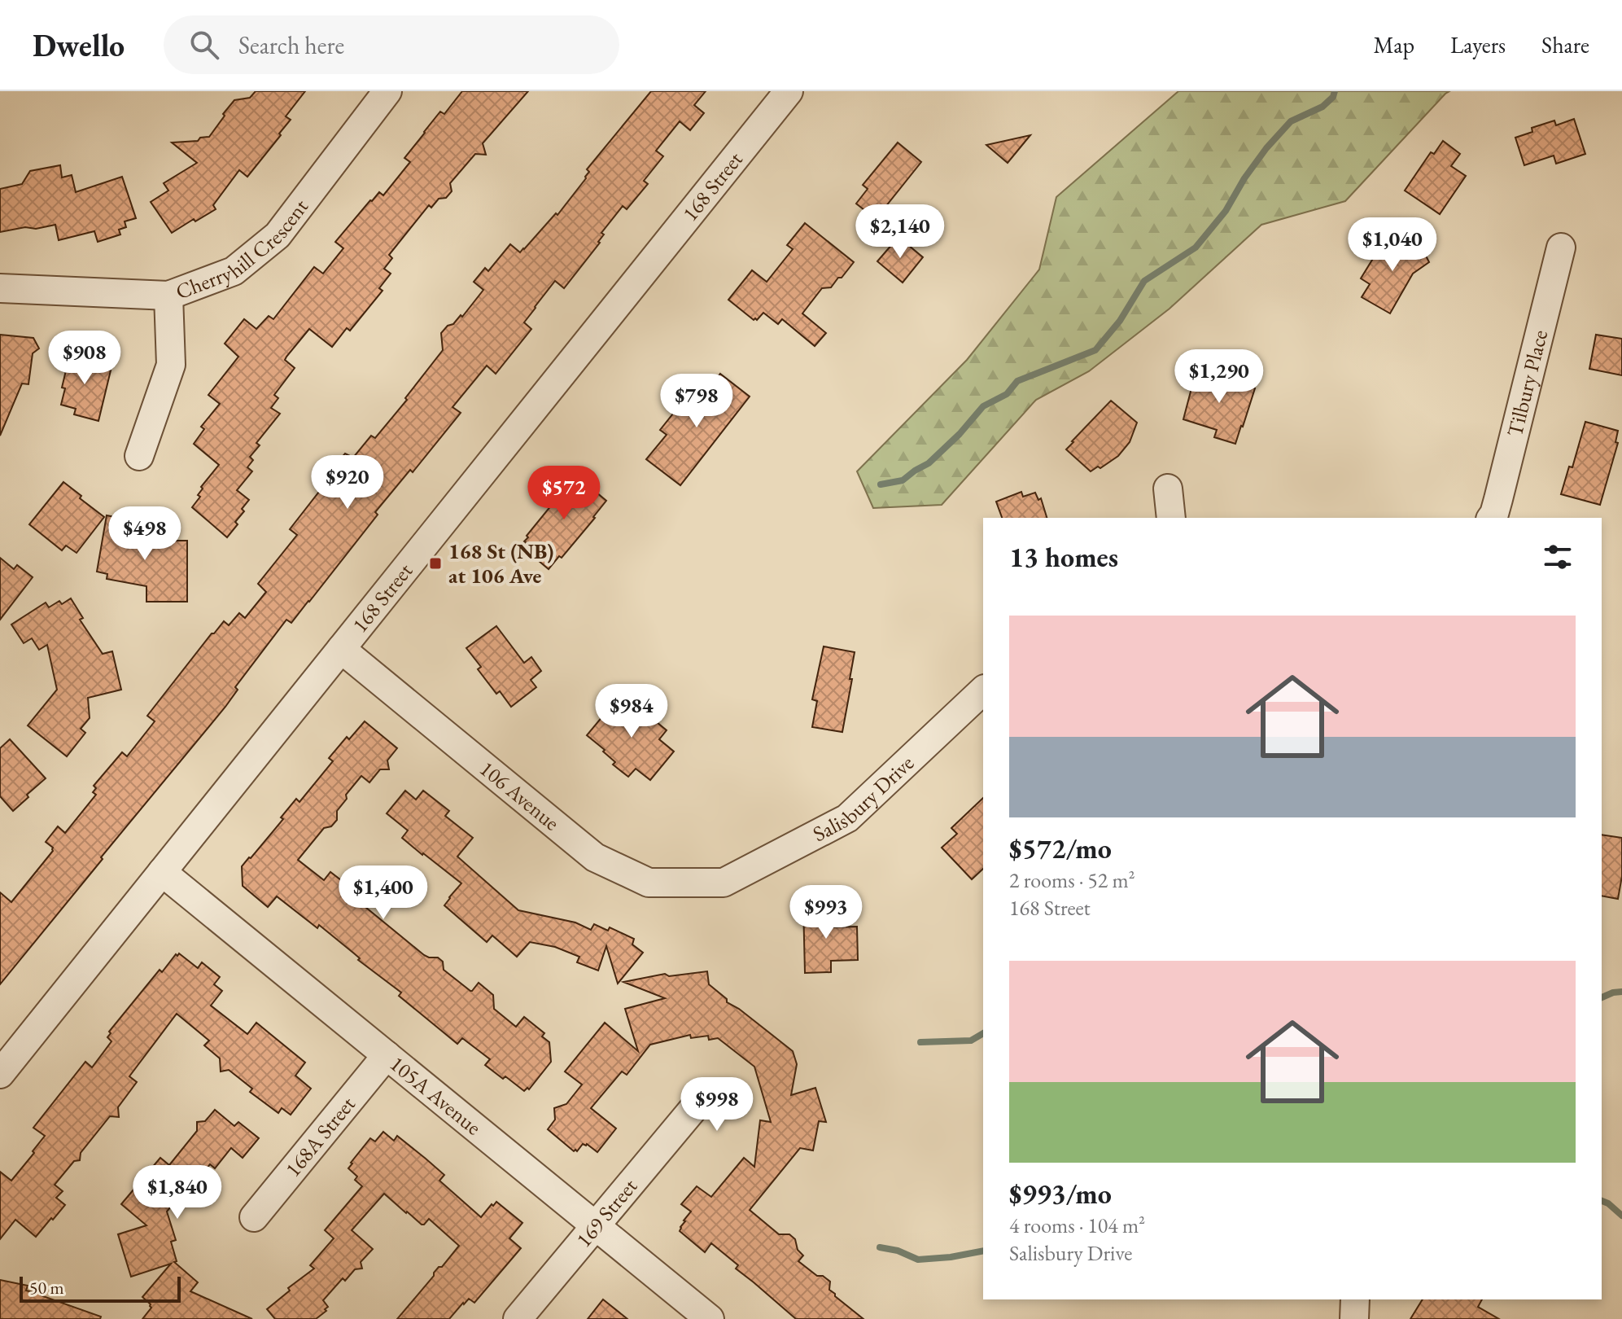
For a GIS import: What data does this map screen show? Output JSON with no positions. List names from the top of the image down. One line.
{"streets":{"street":["168 Street","Cherryhill Crescent","Tilbury Place","106 Avenue","Salisbury Drive","105A Avenue","168A Street","169 Street"]},"crossings":[["168 Street","106 Avenue"],["168 Street","105A Avenue"],["106 Avenue","Salisbury Drive"],["105A Avenue","168A Street"],["105A Avenue","169 Street"]],"places":{"transit":["168 St (NB) at 106 Ave"]},"scale_bar":"50 m","page":{"header":"Dwello","search":"Search here","nav":["Map","Layers","Share"],"price":["$2,140","$1,040","$908","$1,290","$798","$920","$572","$498","$984","$1,400","$993","$998","$1,840"],"heading":"13 homes","list":[{"name":"$572/mo","note":"2 rooms · 52 m² · 168 Street"},{"name":"$993/mo","note":"4 rooms · 104 m² · Salisbury Drive"}],"scale":"50 m"}}
